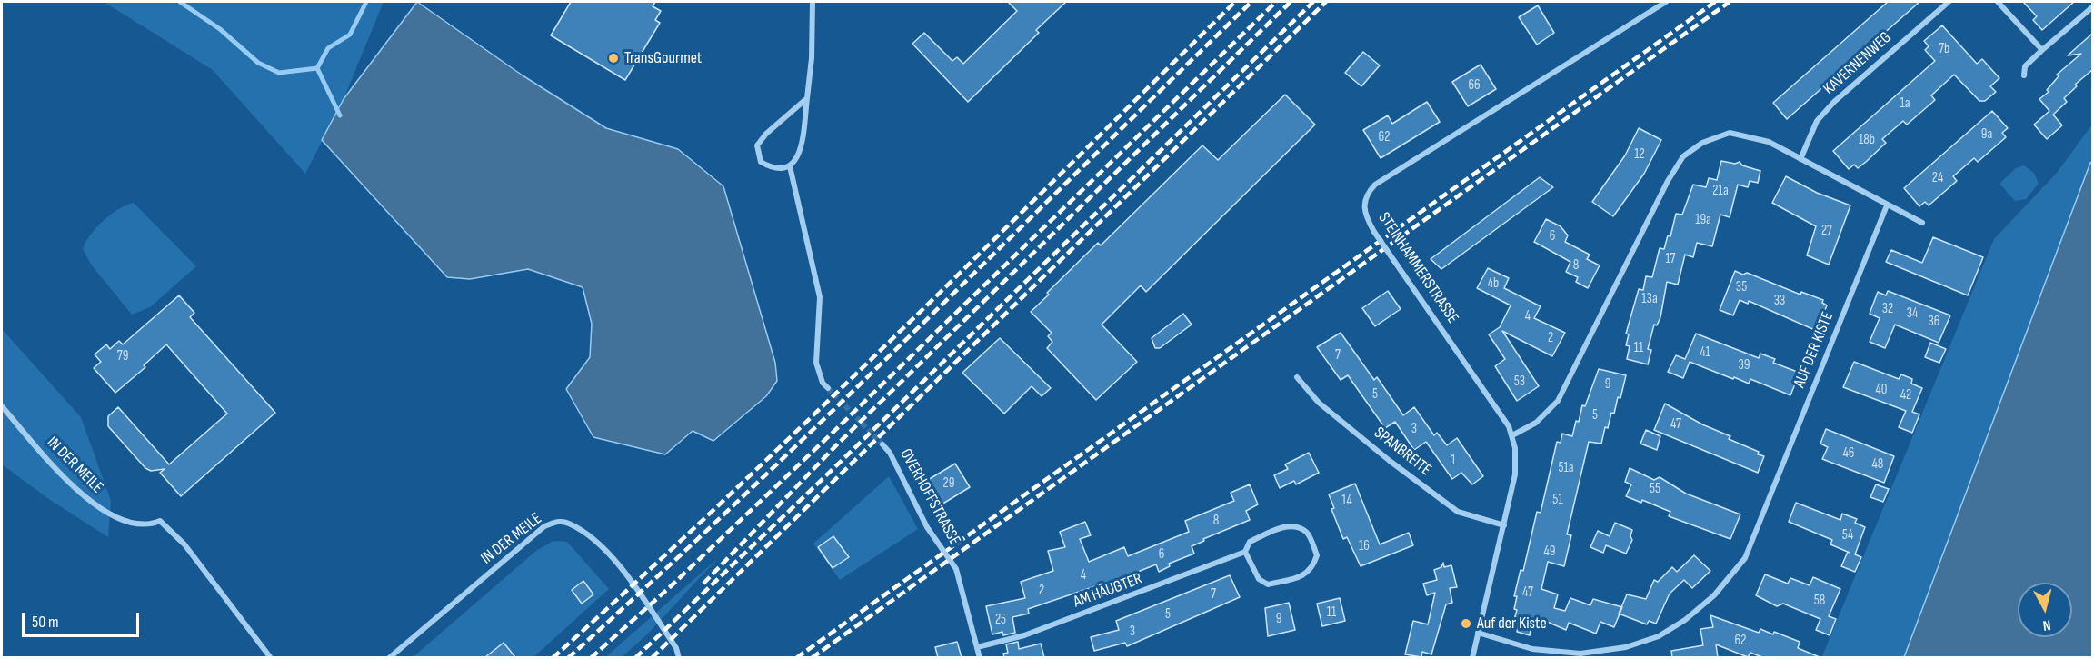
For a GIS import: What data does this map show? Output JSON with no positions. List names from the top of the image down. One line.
{"streets":{"street":["KAVERNENWEG","STEINHAMMERSTRASSE","AUF DER KISTE","SPANBREITE","IN DER MEILE","OVERHOFFSTRASSE","AM HÄUGTER"]},"crossings":[["STEINHAMMERSTRASSE","AUF DER KISTE"],["STEINHAMMERSTRASSE","SPANBREITE"],["OVERHOFFSTRASSE","AM HÄUGTER"]],"places":["TransGourmet","Auf der Kiste"],"house_numbers":["7b","66","1a","9a","62","18b","12","24","21a","19a","27","6","17","8","4b","35","13a","33","32","34","4","36","2","11","41","7","79","39","53","9","40","5","42","5","47","3","46","1","48","51a","29","55","51","14","8","54","16","49","6","4","2","47","7","58","11","5","9","25","3","62"],"scale_bar":"50 m","north":"bottom"}
